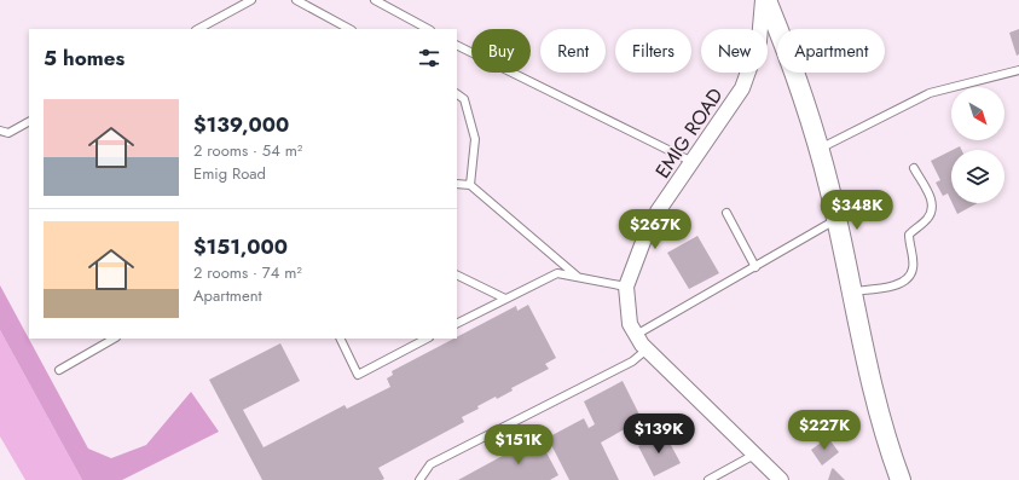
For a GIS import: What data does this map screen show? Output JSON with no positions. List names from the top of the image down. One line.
{"streets":{"street":["EMIG ROAD"]},"north":"bottom right","page":{"chip":["Buy","Rent","Filters","New","Apartment"],"heading":"5 homes","list":[{"name":"$139,000","note":"2 rooms · 54 m² · Emig Road"},{"name":"$151,000","note":"2 rooms · 74 m² · Apartment"}],"price":["$348K","$267K","$227K","$139K","$151K"]}}
